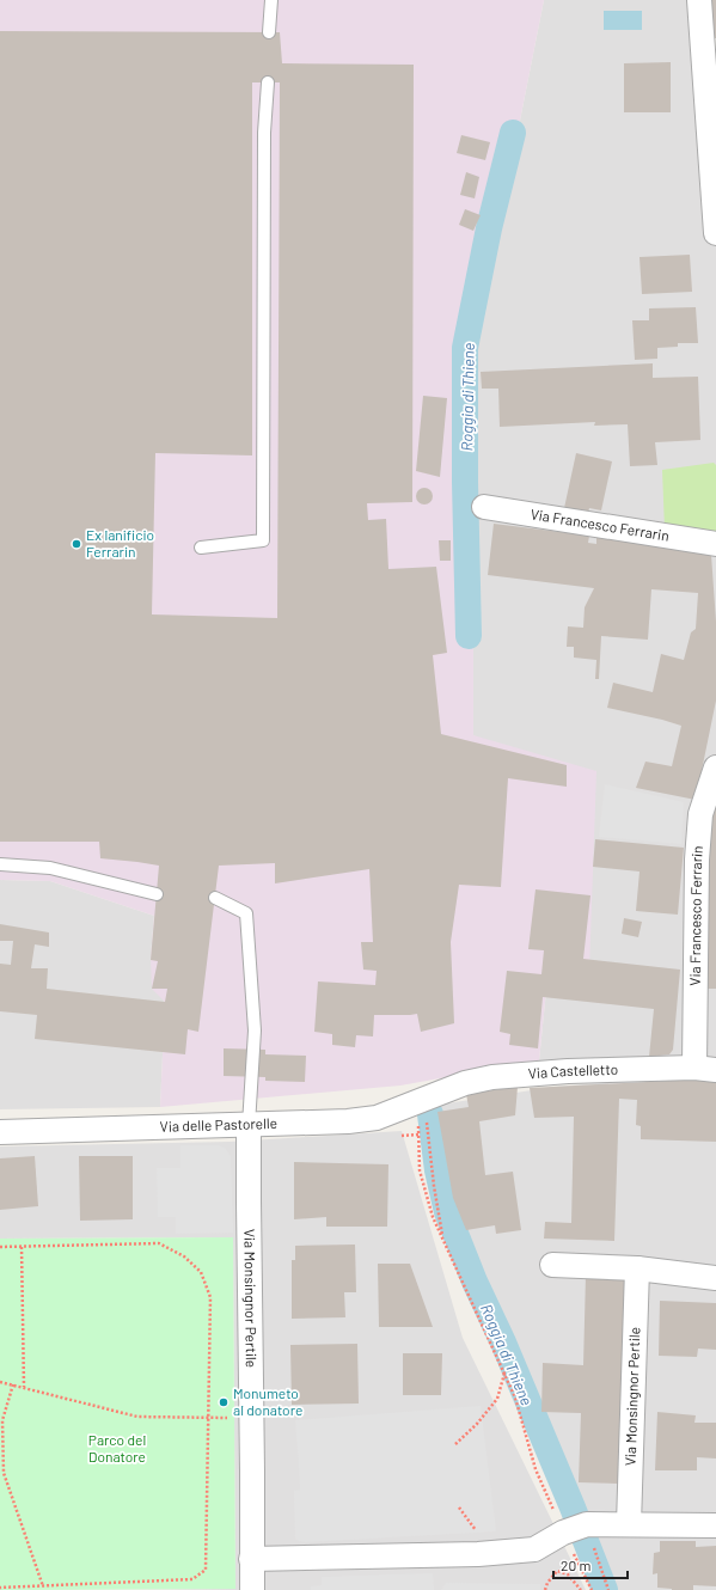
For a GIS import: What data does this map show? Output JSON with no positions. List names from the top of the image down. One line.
{"streets":{"street":["Via Francesco Ferrarin","Via Castelletto","Via delle Pastorelle","Via Monsingnor Pertile"]},"crossings":[["Via Francesco Ferrarin","Via Castelletto"],["Via Castelletto","Via delle Pastorelle"],["Via delle Pastorelle","Via Monsingnor Pertile"]],"water":["Roggia di Thiene"],"parks":["Parco del Donatore"],"places":["Ex lanificio Ferrarin","Monumeto al donatore"],"scale_bar":"20 m"}
